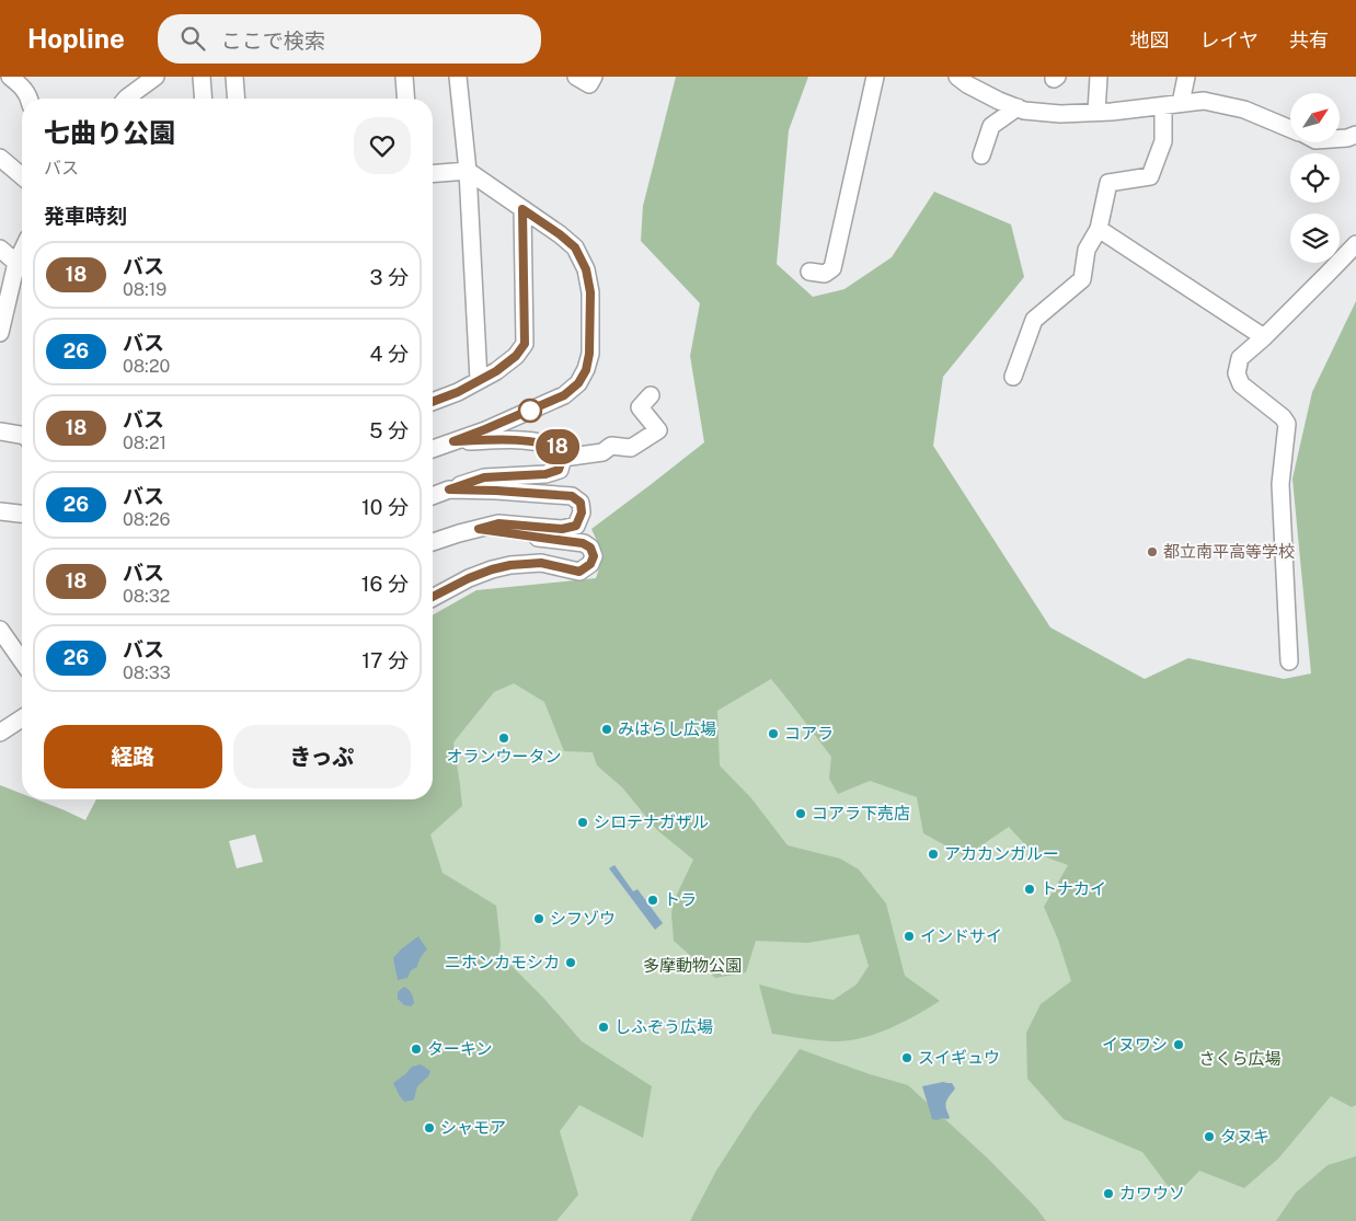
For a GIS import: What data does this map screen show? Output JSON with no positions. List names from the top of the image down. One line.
{"parks":["多摩動物公園","さくら広場"],"places":["都立南平高等学校","みはらし広場","コアラ","オランウータン","コアラ下売店","シロテナガザル","アカカンガルー","トナカイ","トラ","シフゾウ","インドサイ","ニホンカモシカ","しふぞう広場","イヌワシ","ターキン","スイギュウ","シャモア","タヌキ","カワウソ"],"lines":["bus line 18"],"north":"top right","page":{"header":"Hopline","search":"ここで検索","nav":["地図","レイヤ","共有"],"on_map":"18","heading":[["七曲り公園","バス"],"発車時刻"],"list":[{"mark":"18","name":"バス","note":"08:19","value":"3 分"},{"mark":"26","name":"バス","note":"08:20","value":"4 分"},{"mark":"18","name":"バス","note":"08:21","value":"5 分"},{"mark":"26","name":"バス","note":"08:26","value":"10 分"},{"mark":"18","name":"バス","note":"08:32","value":"16 分"},{"mark":"26","name":"バス","note":"08:33","value":"17 分"}],"buttons":["経路","きっぷ"]}}
